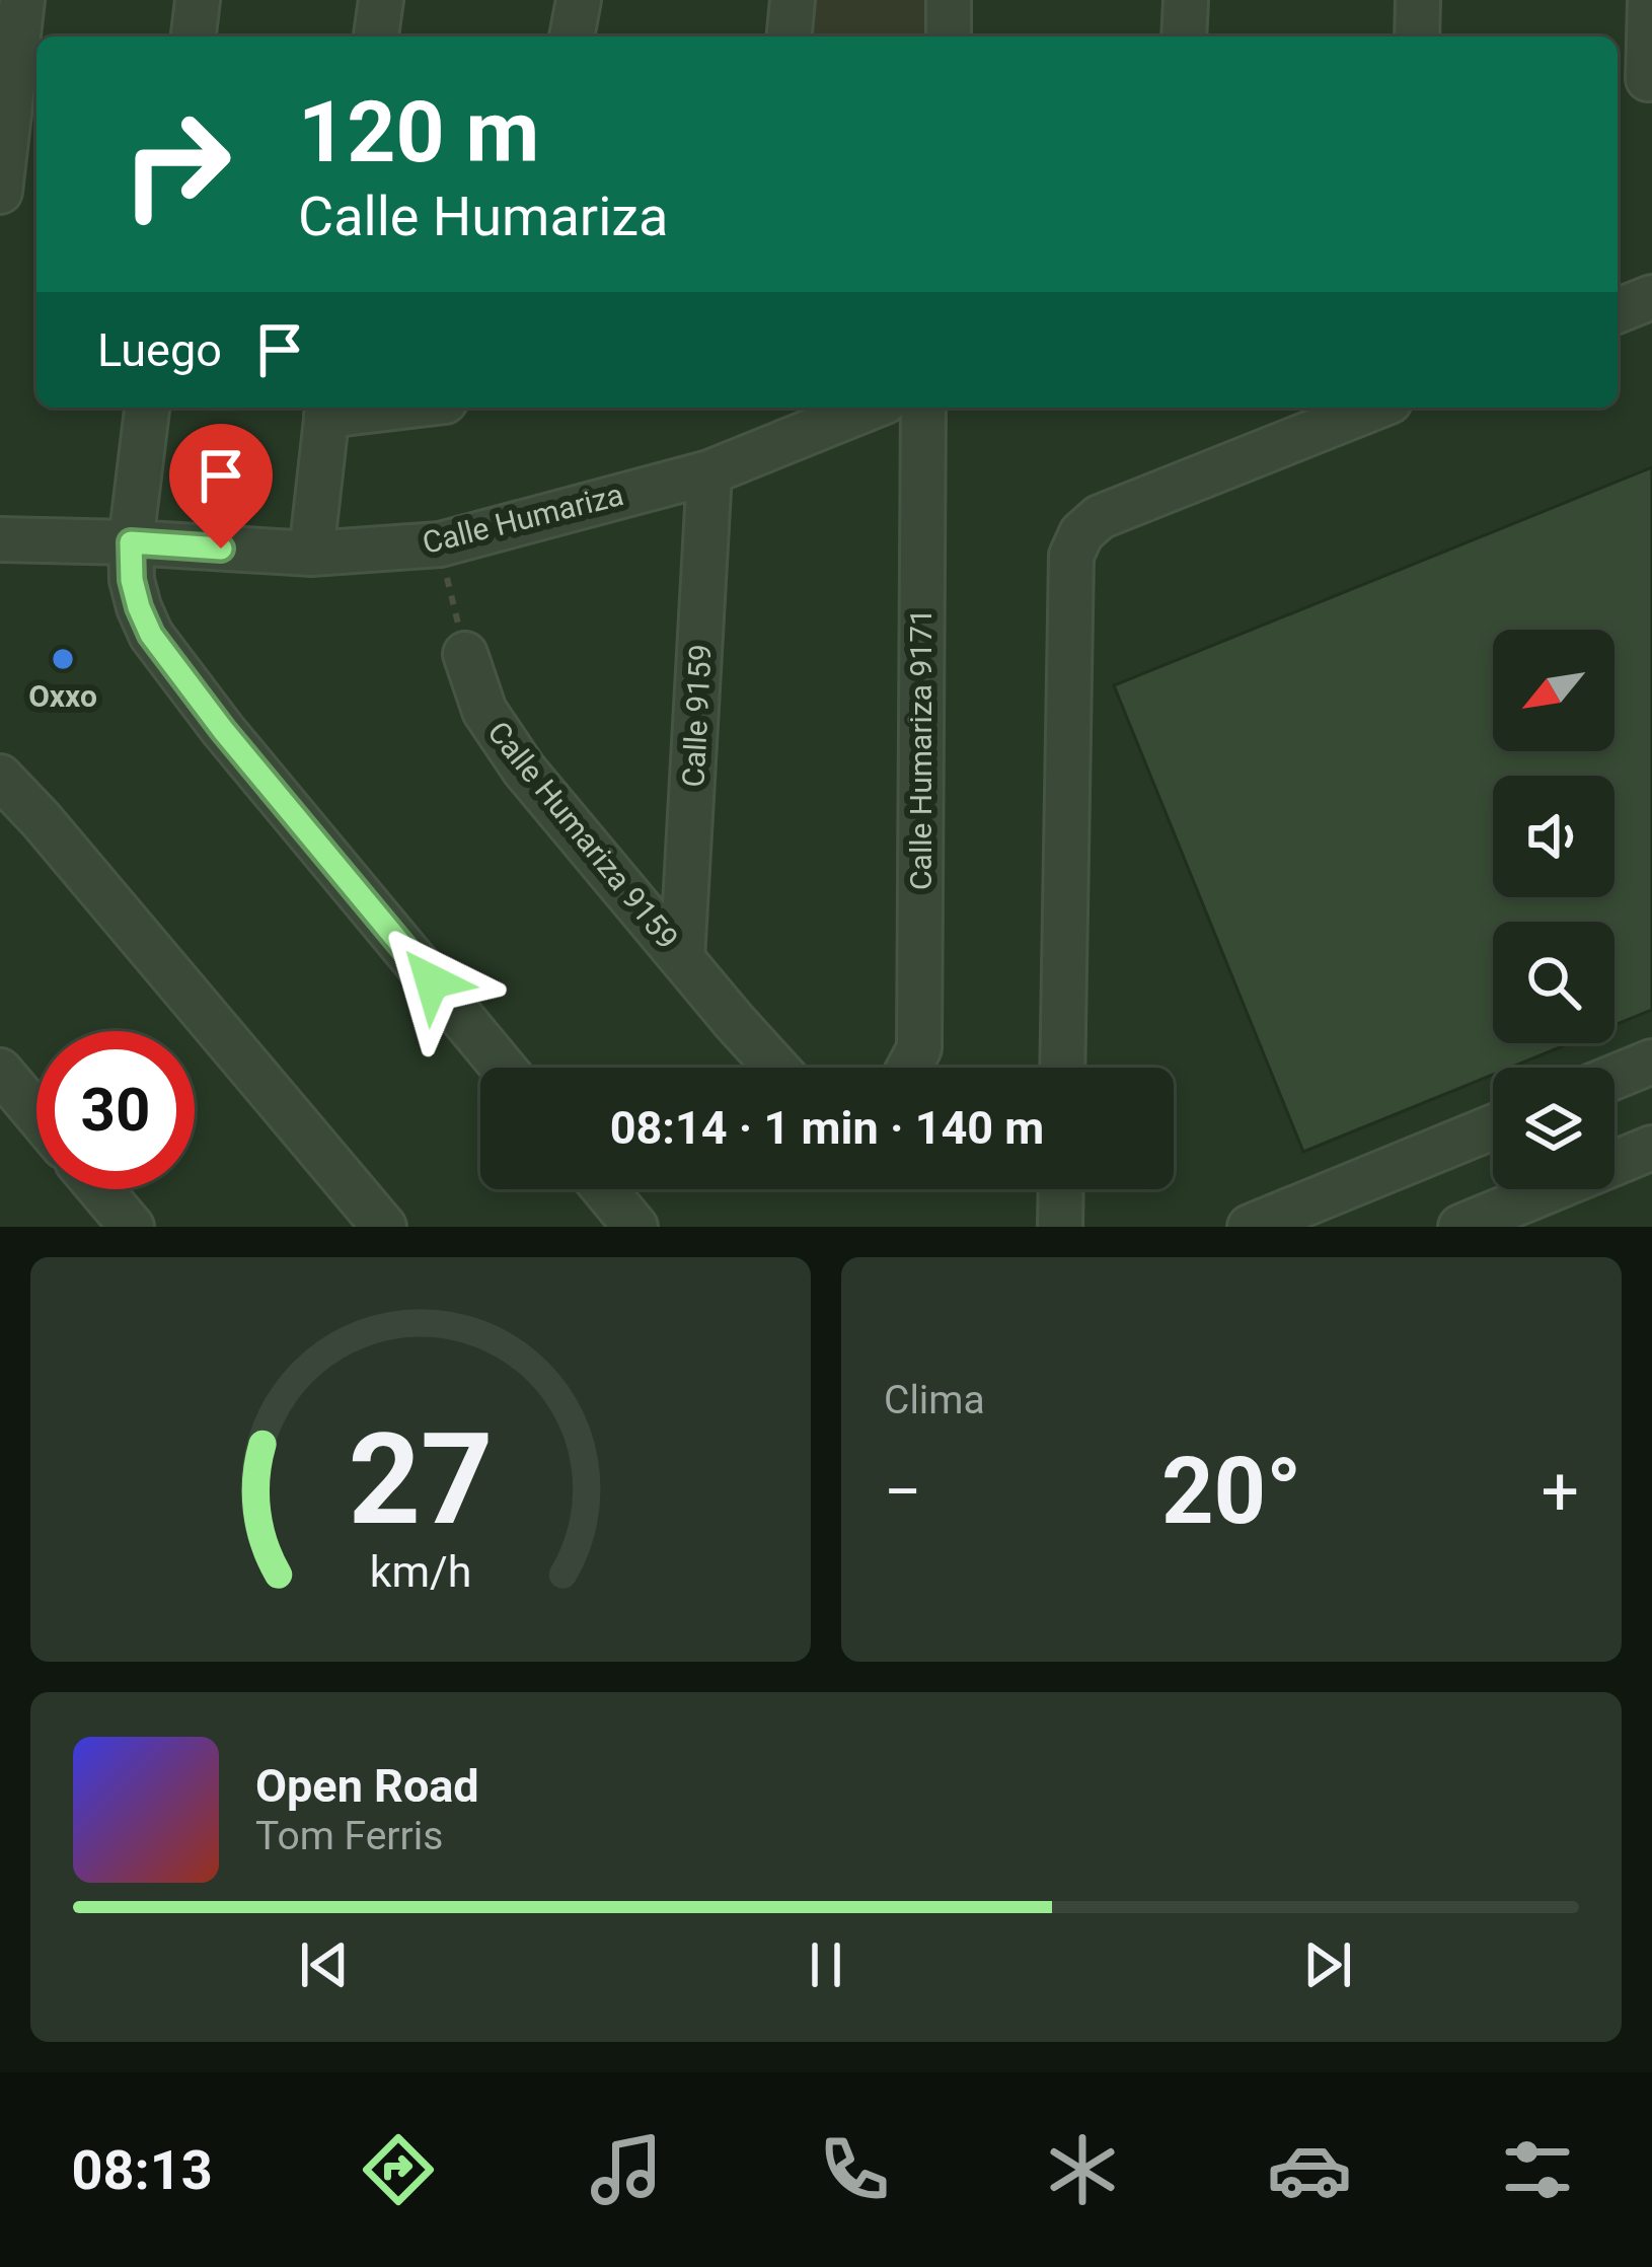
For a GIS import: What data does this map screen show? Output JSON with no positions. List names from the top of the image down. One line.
{"streets":{"street":["Calle Humariza","Calle 9159","Calle Humariza 9171","Calle Humariza 9159"]},"crossings":[["Calle Humariza","Calle 9159"],["Calle 9159","Calle Humariza 9159"]],"places":["Oxxo"],"north":"bottom left","page":{"turn":["120 m","Calle Humariza"],"then":"Luego","limit":"30","trip":"08:14 · 1 min · 140 m","tile":"Clima","heat":["−","20°","+"],"song":["Open Road","Tom Ferris"],"tabs":"08:13","gauge":["27","km/h"]}}
